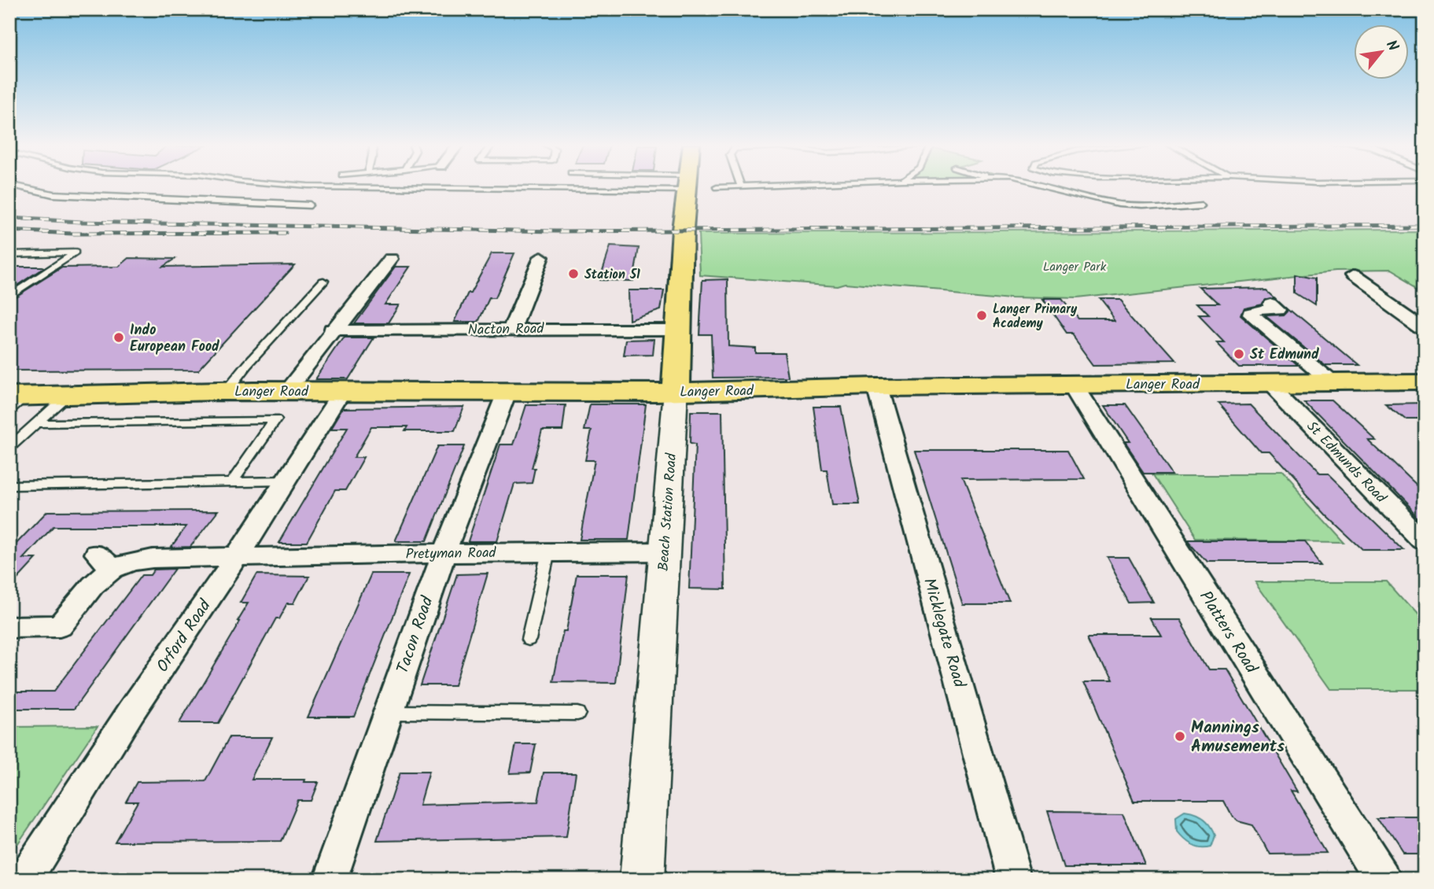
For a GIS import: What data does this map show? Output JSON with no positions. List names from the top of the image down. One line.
{"streets":{"main road":["Langer Road","Beach Station Road"],"street":["Nacton Road","St Edmunds Road","Pretyman Road","Platters Road","Micklegate Road","Tacon Road","Orford Road"]},"crossings":[["Nacton Road","Beach Station Road"],["Langer Road","St Edmunds Road"],["Langer Road","Beach Station Road"],["Langer Road","Platters Road"],["Langer Road","Micklegate Road"],["Langer Road","Tacon Road"],["Langer Road","Orford Road"],["Beach Station Road","Pretyman Road"],["Pretyman Road","Tacon Road"],["Pretyman Road","Orford Road"]],"parks":["Langer Park"],"places":["Station 51","Langer Primary Academy","Indo European Food","St Edmund","Mannings Amusements"],"north":"top right"}
